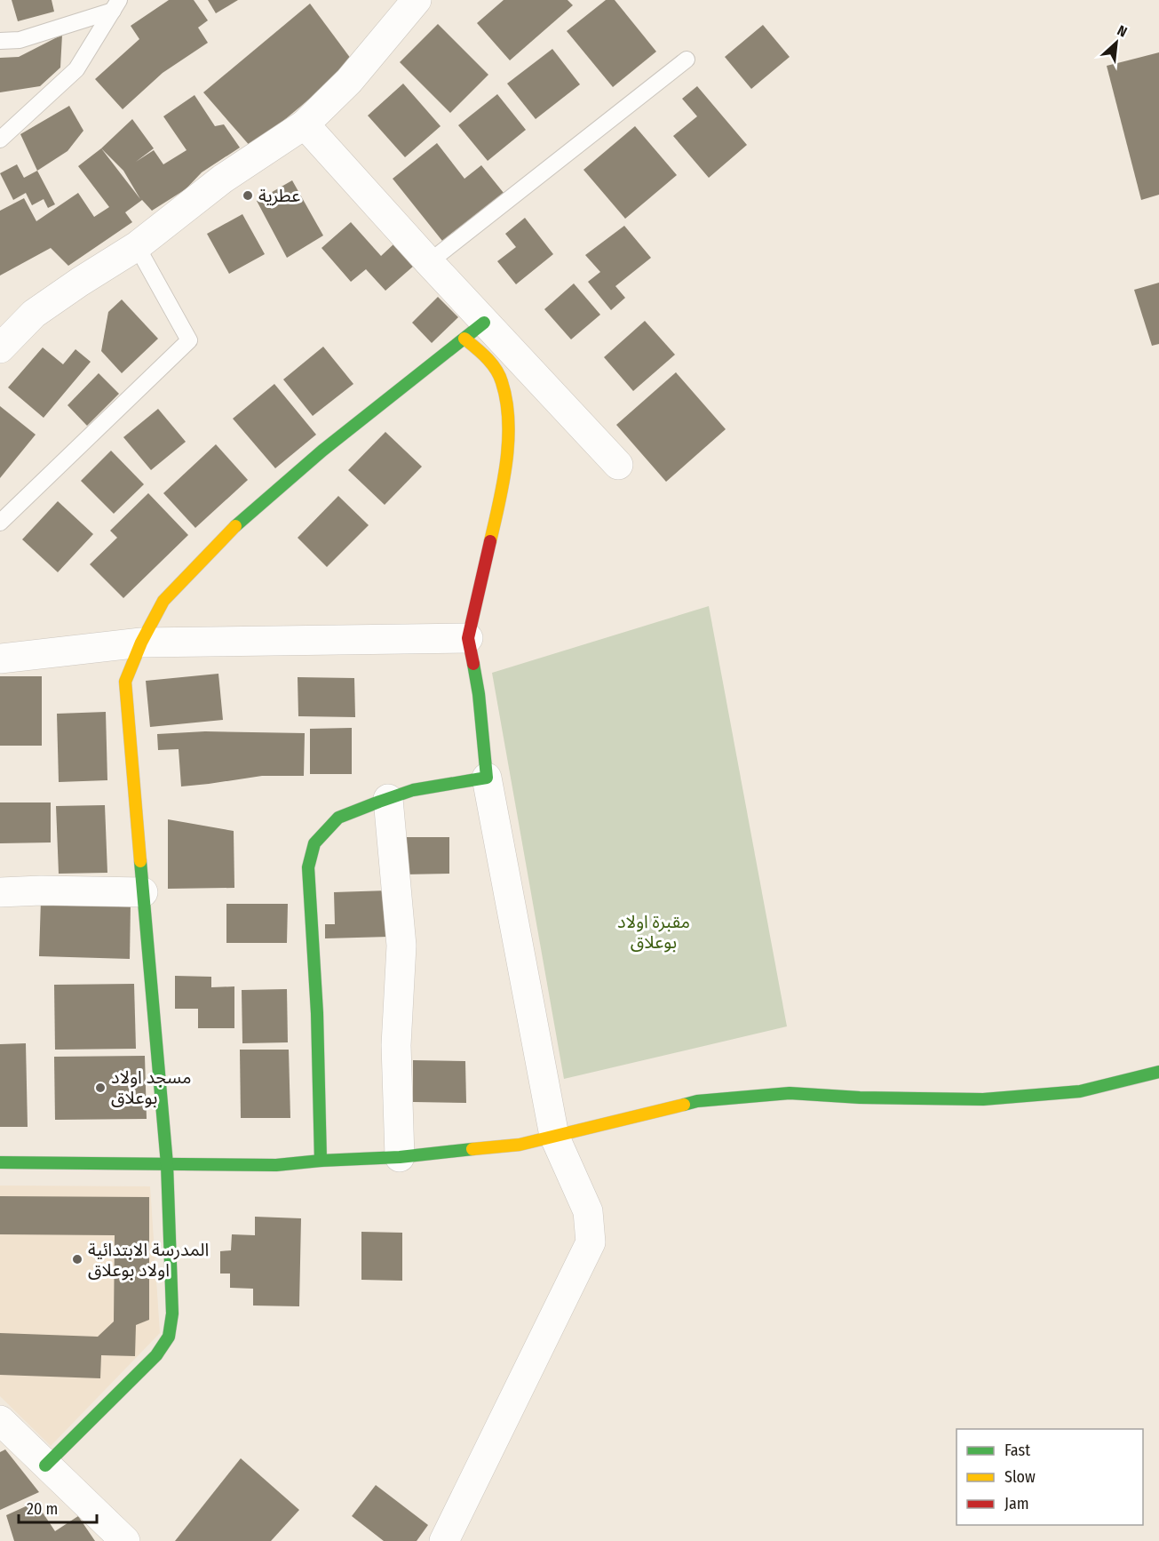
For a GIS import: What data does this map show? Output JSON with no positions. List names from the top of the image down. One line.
{"parks":["مقبرة اولاد بوعلاق"],"places":["عطرية","مسجد اولاد بوعلاق","المدرسة الابتدائية اولاد بوعلاق"],"legend":["Fast","Slow","Jam"],"scale_bar":"20 m","north":"top right"}
